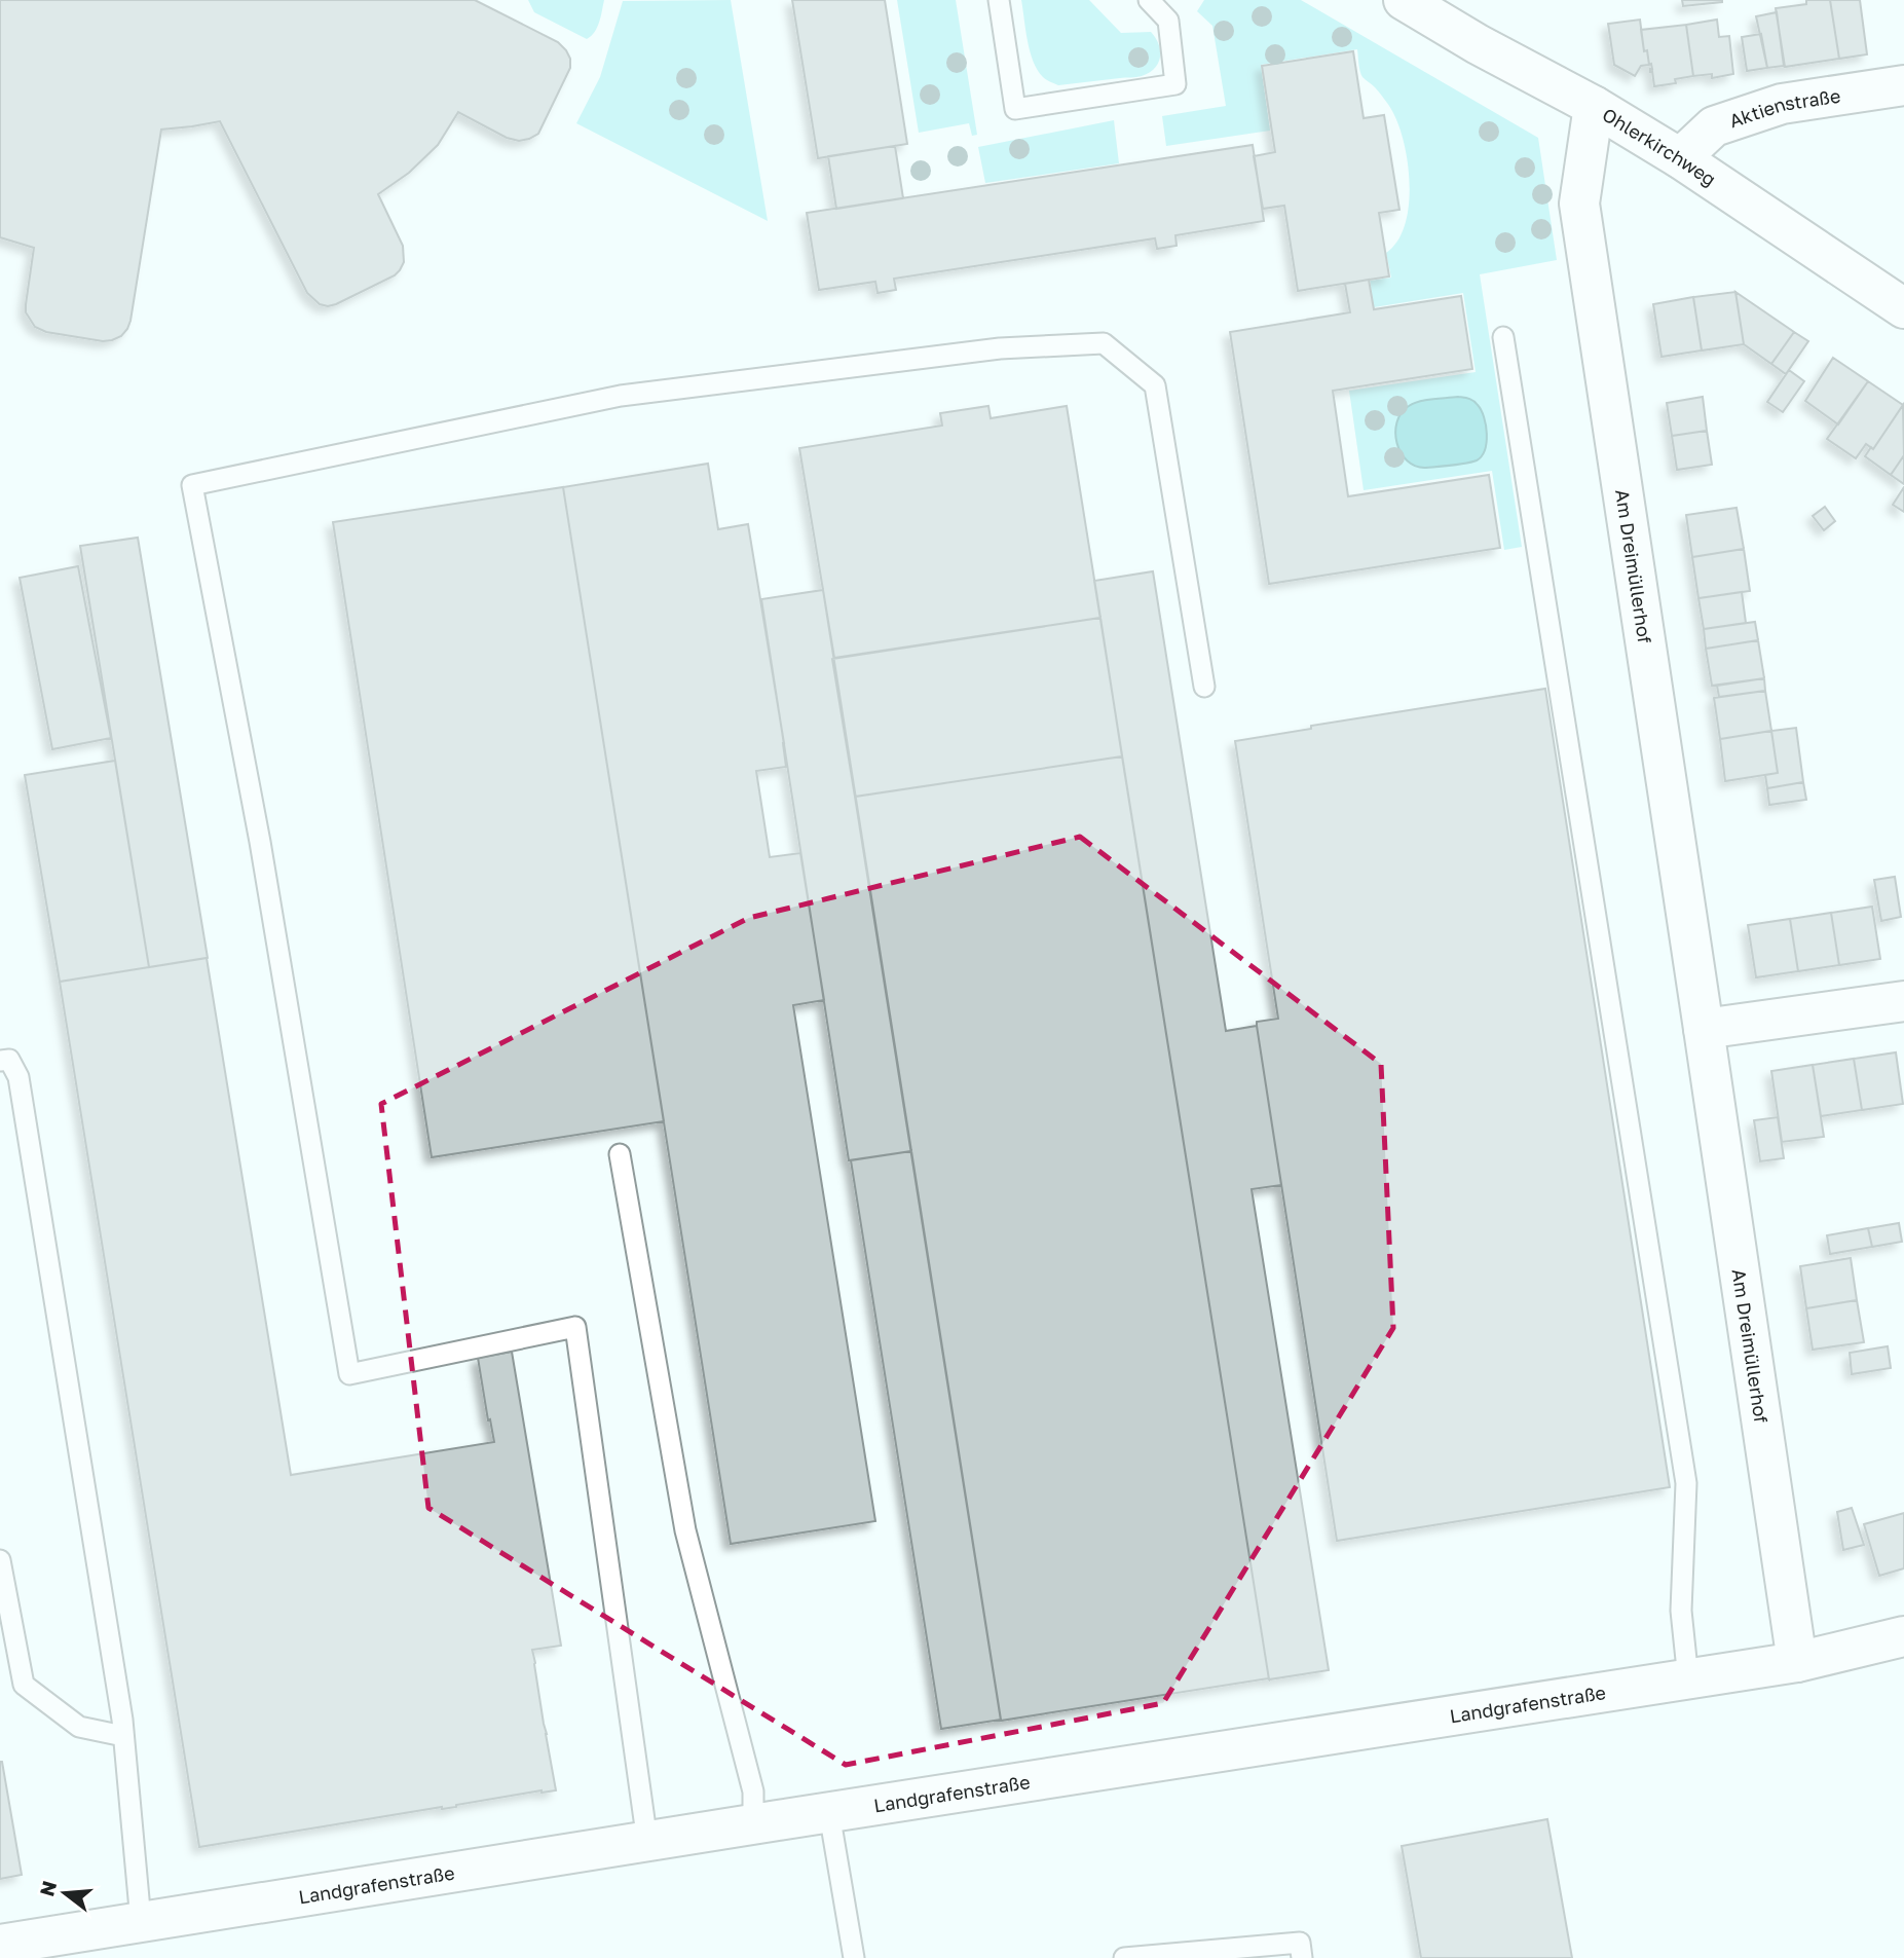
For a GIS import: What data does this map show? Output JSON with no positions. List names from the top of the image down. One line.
{"streets":{"street":["Aktienstraße","Ohlerkirchweg","Am Dreimüllerhof","Landgrafenstraße"]},"crossings":[["Aktienstraße","Ohlerkirchweg"],["Ohlerkirchweg","Am Dreimüllerhof"],["Am Dreimüllerhof","Landgrafenstraße"]],"north":"left"}
